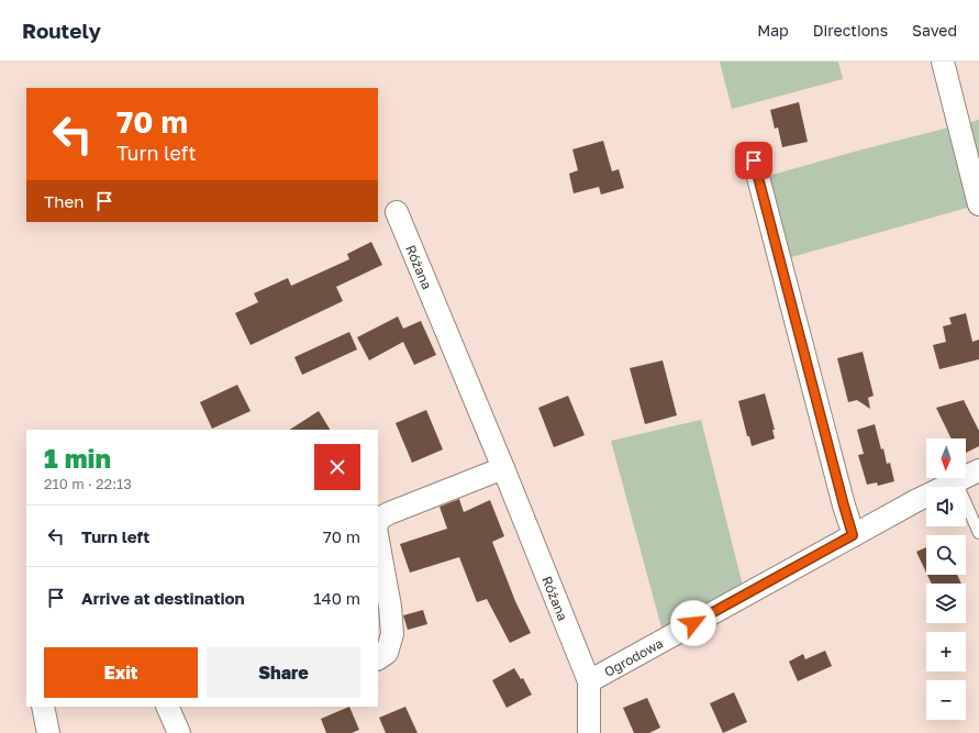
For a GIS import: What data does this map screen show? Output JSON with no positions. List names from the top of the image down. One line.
{"streets":{"street":["Różana","Ogrodowa"]},"crossings":[["Różana","Ogrodowa"]],"north":"bottom","page":{"header":"Routely","nav":["Map","Directions","Saved"],"turn":["70 m","Turn left"],"then":"Then","heading":["1 min","210 m · 22:13"],"map_buttons":["+","−"],"list":[{"name":"Turn left","value":"70 m"},{"name":"Arrive at destination","value":"140 m"}],"buttons":["Exit","Share"]}}
